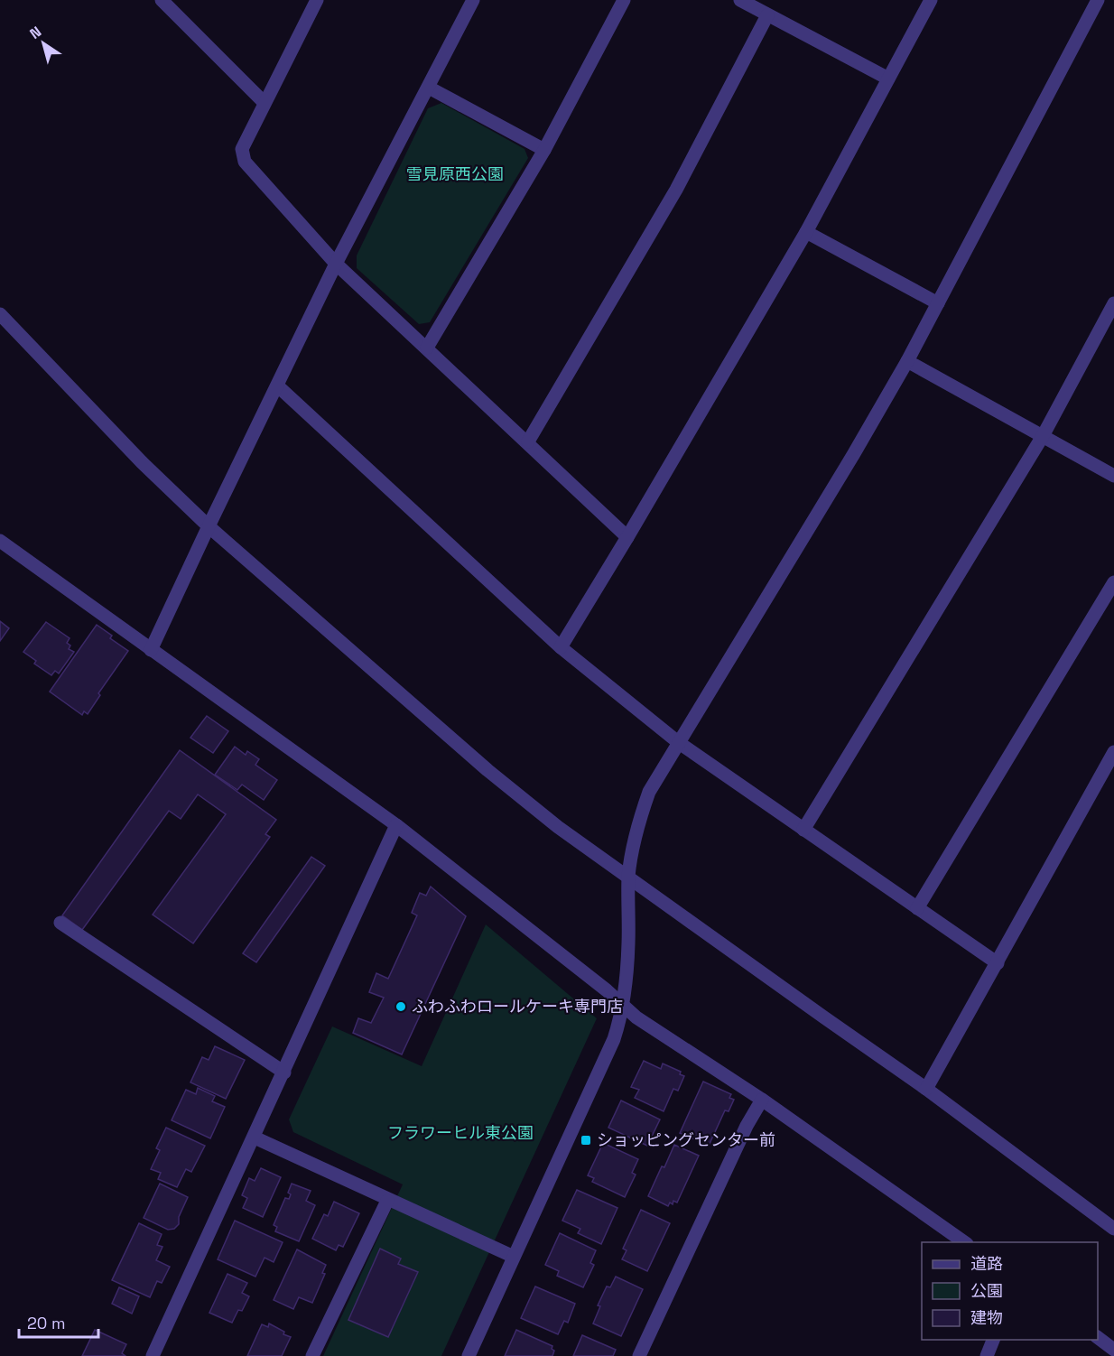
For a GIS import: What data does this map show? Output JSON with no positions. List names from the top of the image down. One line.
{"parks":["雪見原西公園","フラワーヒル東公園"],"places":{"other":["ふわふわロールケーキ専門店"],"transit":["ショッピングセンター前"]},"legend":["道路","公園","建物"],"scale_bar":"20 m","north":"top left"}
